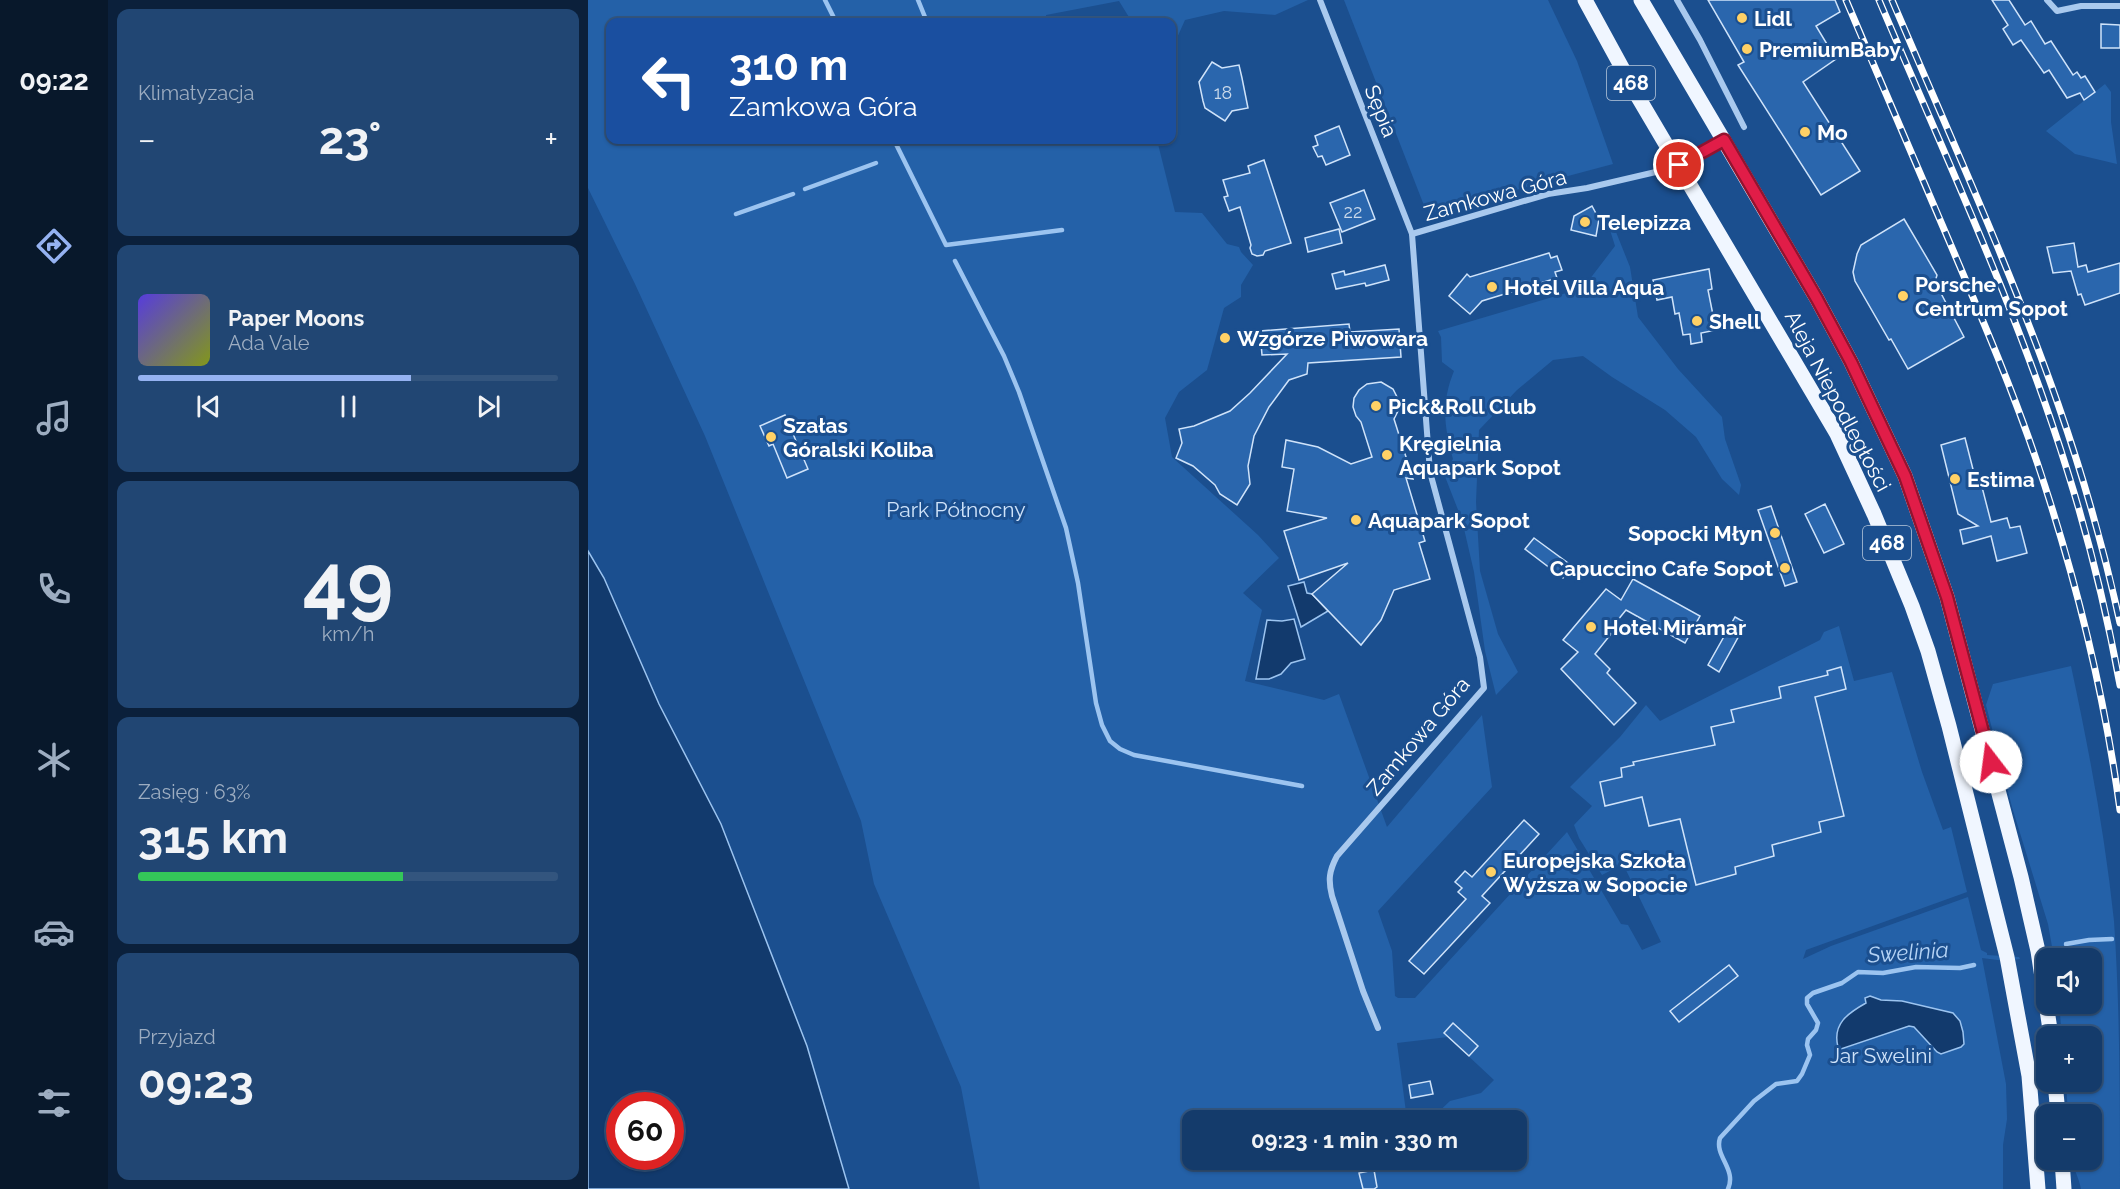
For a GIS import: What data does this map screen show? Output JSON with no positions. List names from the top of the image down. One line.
{"streets":{"main road":["468","Aleja Niepodległości"],"street":["Sępia","Zamkowa Góra"]},"crossings":[["Sępia","Zamkowa Góra"],["Zamkowa Góra","Aleja Niepodległości"]],"water":["Swelinia"],"parks":["Park Północny","Jar Swelini"],"places":["Lidl","PremiumBaby","Mo","Telepizza","Hotel Villa Aqua","Porsche Centrum Sopot","Shell","Wzgórze Piwowara","Pick&Roll Club","Szałas Góralski Koliba","Kręgielnia Aquapark Sopot","Estima","Aquapark Sopot","Sopocki Młyn","Capuccino Cafe Sopot","Hotel Miramar","Europejska Szkoła Wyższa w Sopocie"],"house_numbers":["18","22"],"page":{"tabs":"09:22","tile":["Klimatyzacja",["49","km/h"],["Zasięg · 63%","315 km"],["Przyjazd","09:23"]],"turn":["310 m","Zamkowa Góra"],"heat":["−","23°","+"],"song":["Paper Moons","Ada Vale"],"map_buttons":["+","−"],"limit":"60","trip":"09:23 · 1 min · 330 m"}}
